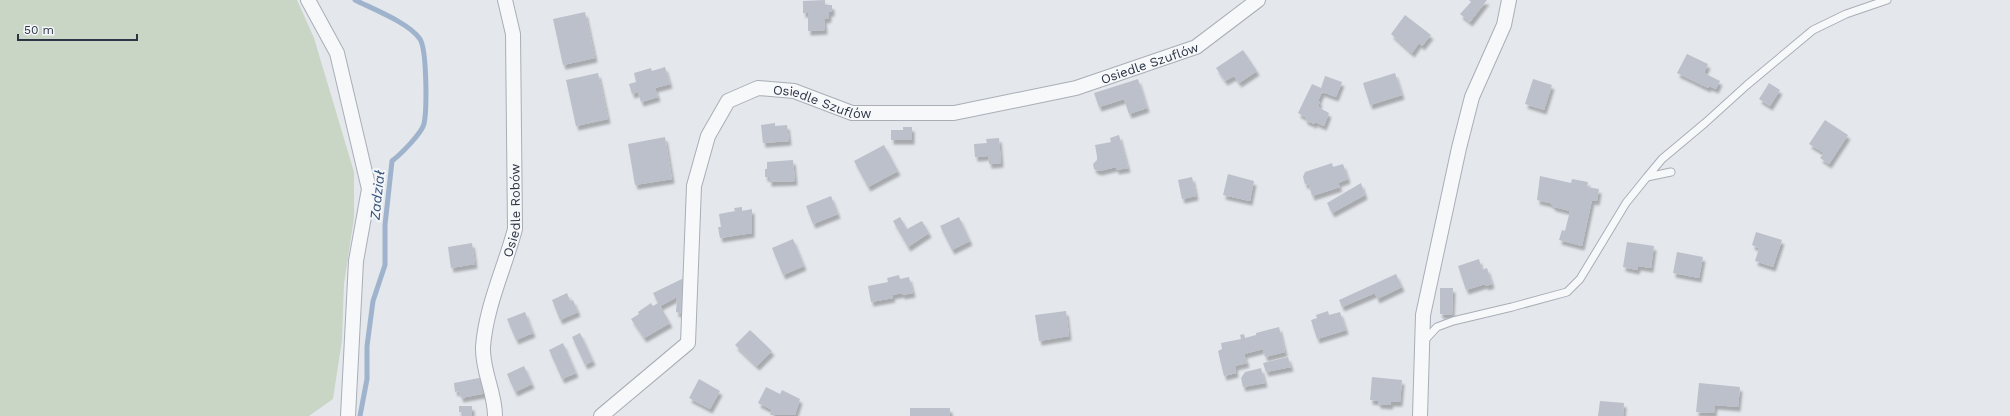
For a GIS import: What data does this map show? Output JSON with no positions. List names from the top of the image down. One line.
{"streets":{"street":["Osiedle Szuflów","Osiedle Robów"]},"water":["Zadział"],"scale_bar":"50 m"}
